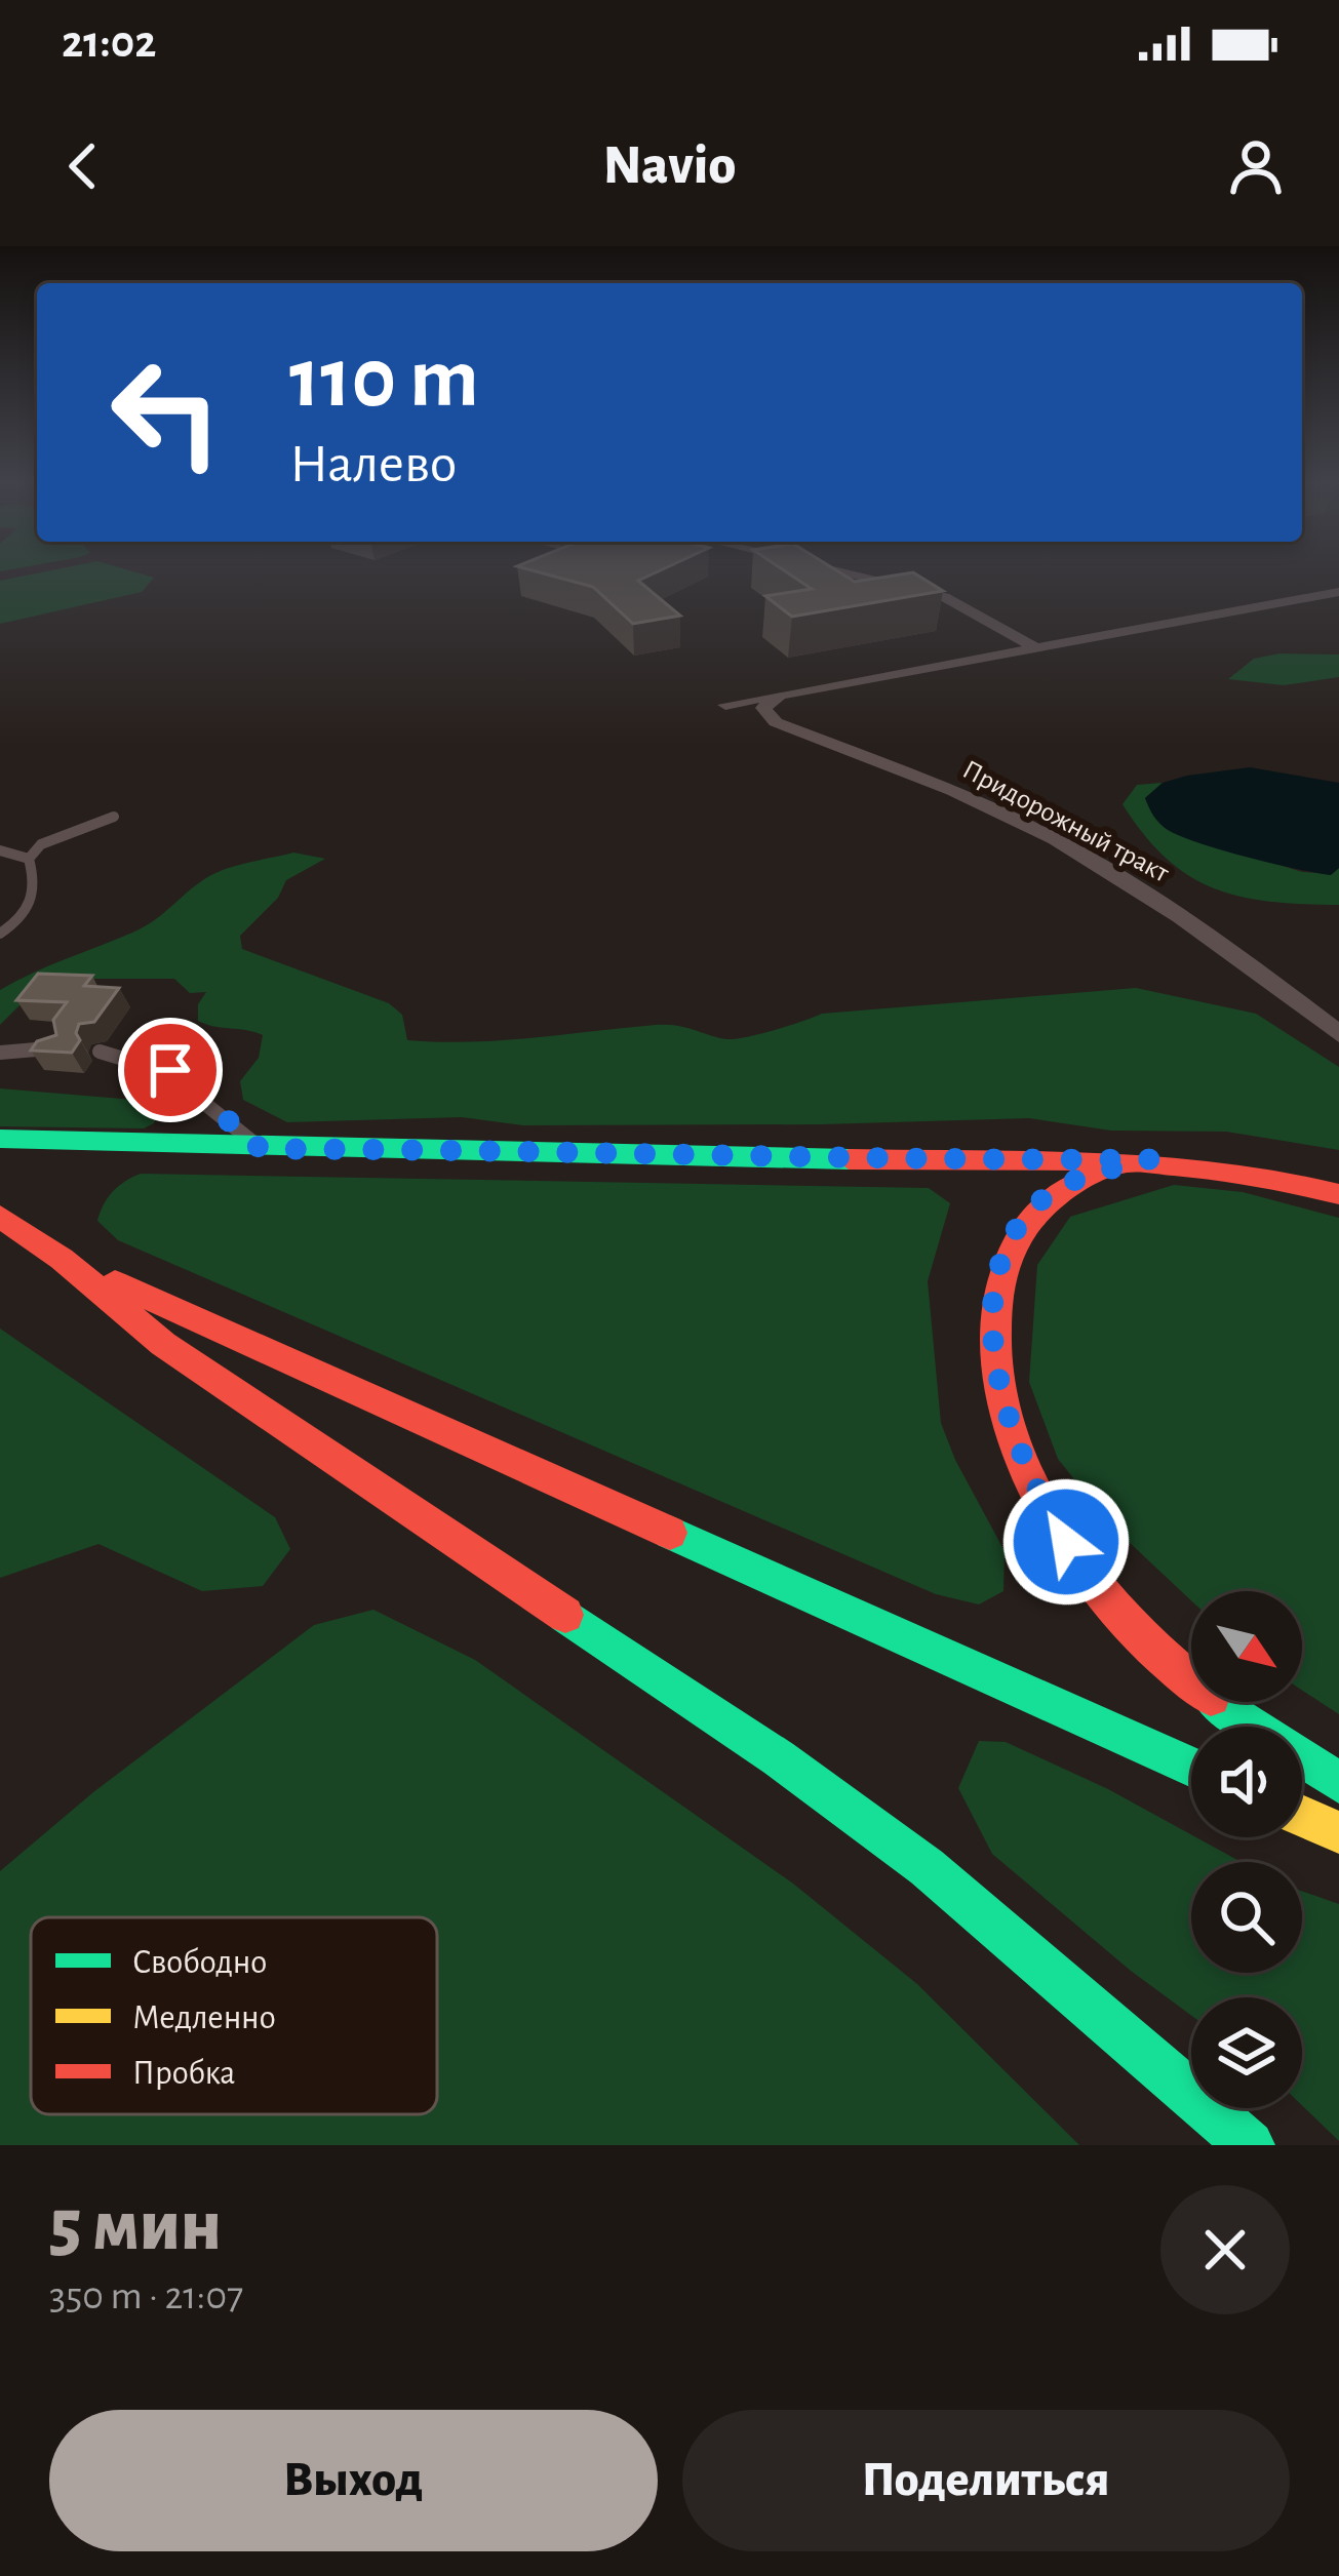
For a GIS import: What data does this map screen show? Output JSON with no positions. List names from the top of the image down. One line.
{"streets":{"street":["Придорожный тракт"]},"legend":["Свободно","Медленно","Пробка"],"north":"bottom right","page":{"status":"21:02","header":"Navio","turn":["110 m","Налево"],"heading":["5 мин","350 m · 21:07"],"buttons":["Выход","Поделиться"]}}
